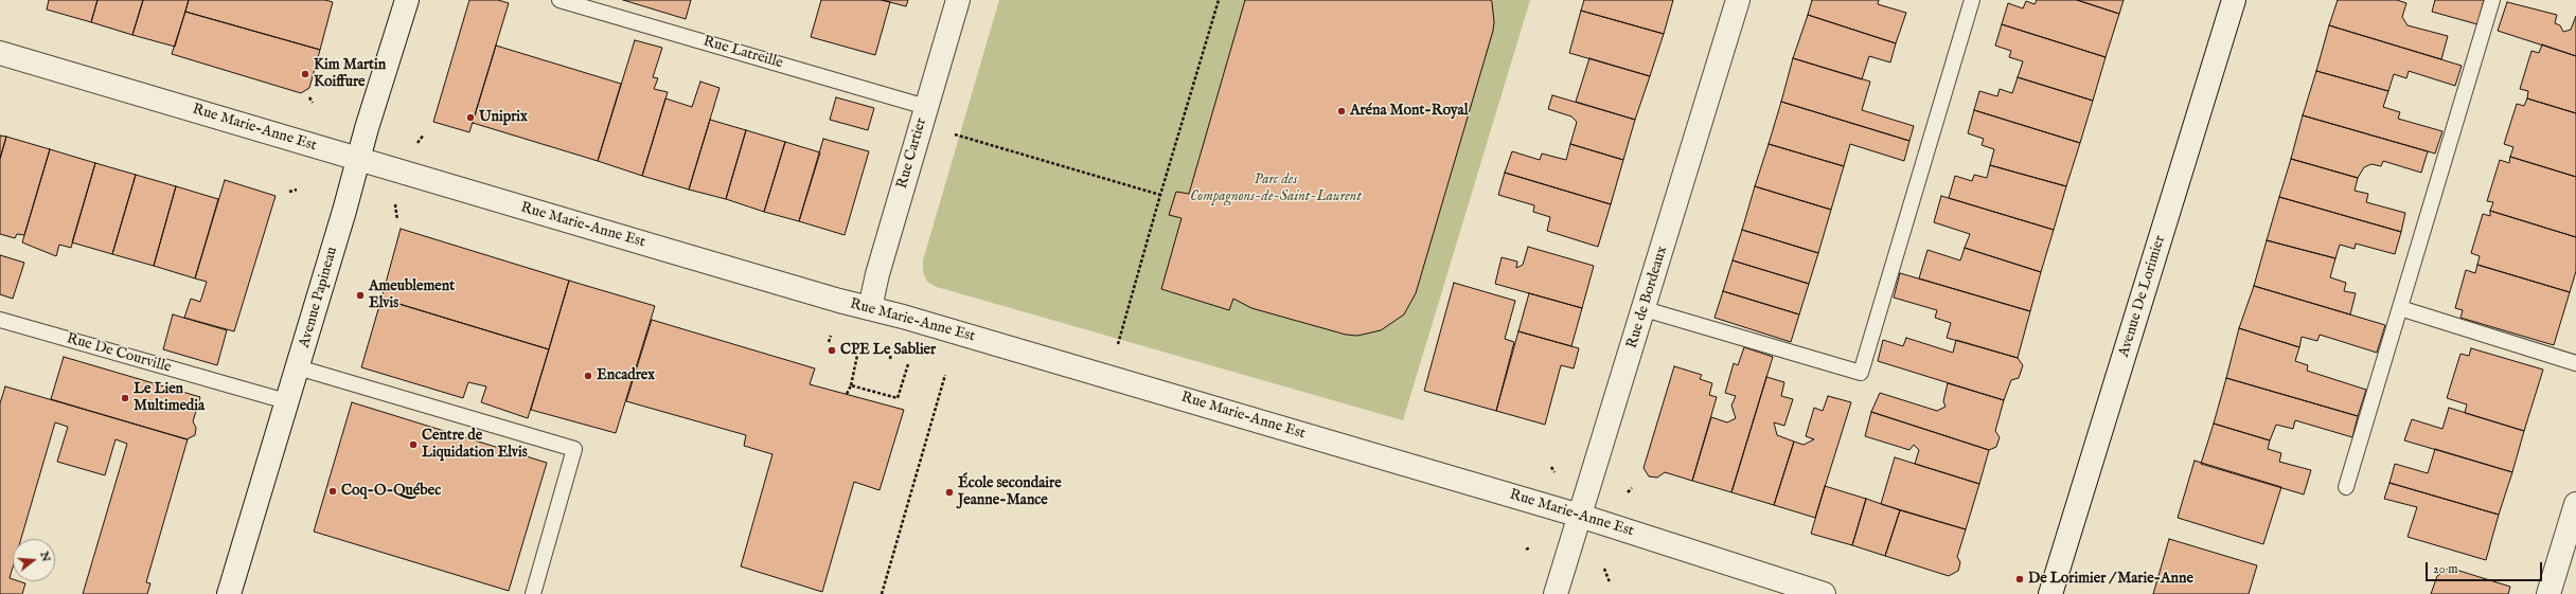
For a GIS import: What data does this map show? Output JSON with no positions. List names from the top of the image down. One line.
{"streets":{"street":["Rue Marie-Anne Est","Rue Cartier","Avenue De Lorimier","Avenue Papineau","Rue de Bordeaux"],"lane":["Rue Latreille","Rue De Courville"]},"crossings":[["Rue Latreille","Rue Cartier"],["Rue Marie-Anne Est","Rue Cartier"],["Rue Marie-Anne Est","Avenue Papineau"],["Rue Marie-Anne Est","Rue de Bordeaux"],["Avenue Papineau","Rue De Courville"]],"parks":["Parc des Compagnons-de-Saint-Laurent"],"places":["Kim Martin Koiffure","Aréna Mont-Royal","Uniprix","Ameublement Elvis","CPE Le Sablier","Encadrex","Le Lien Multimedia","Centre de Liquidation Elvis","Coq-O-Québec","École secondaire Jeanne-Mance","De Lorimier / Marie-Anne"],"scale_bar":"20 m","north":"right"}
